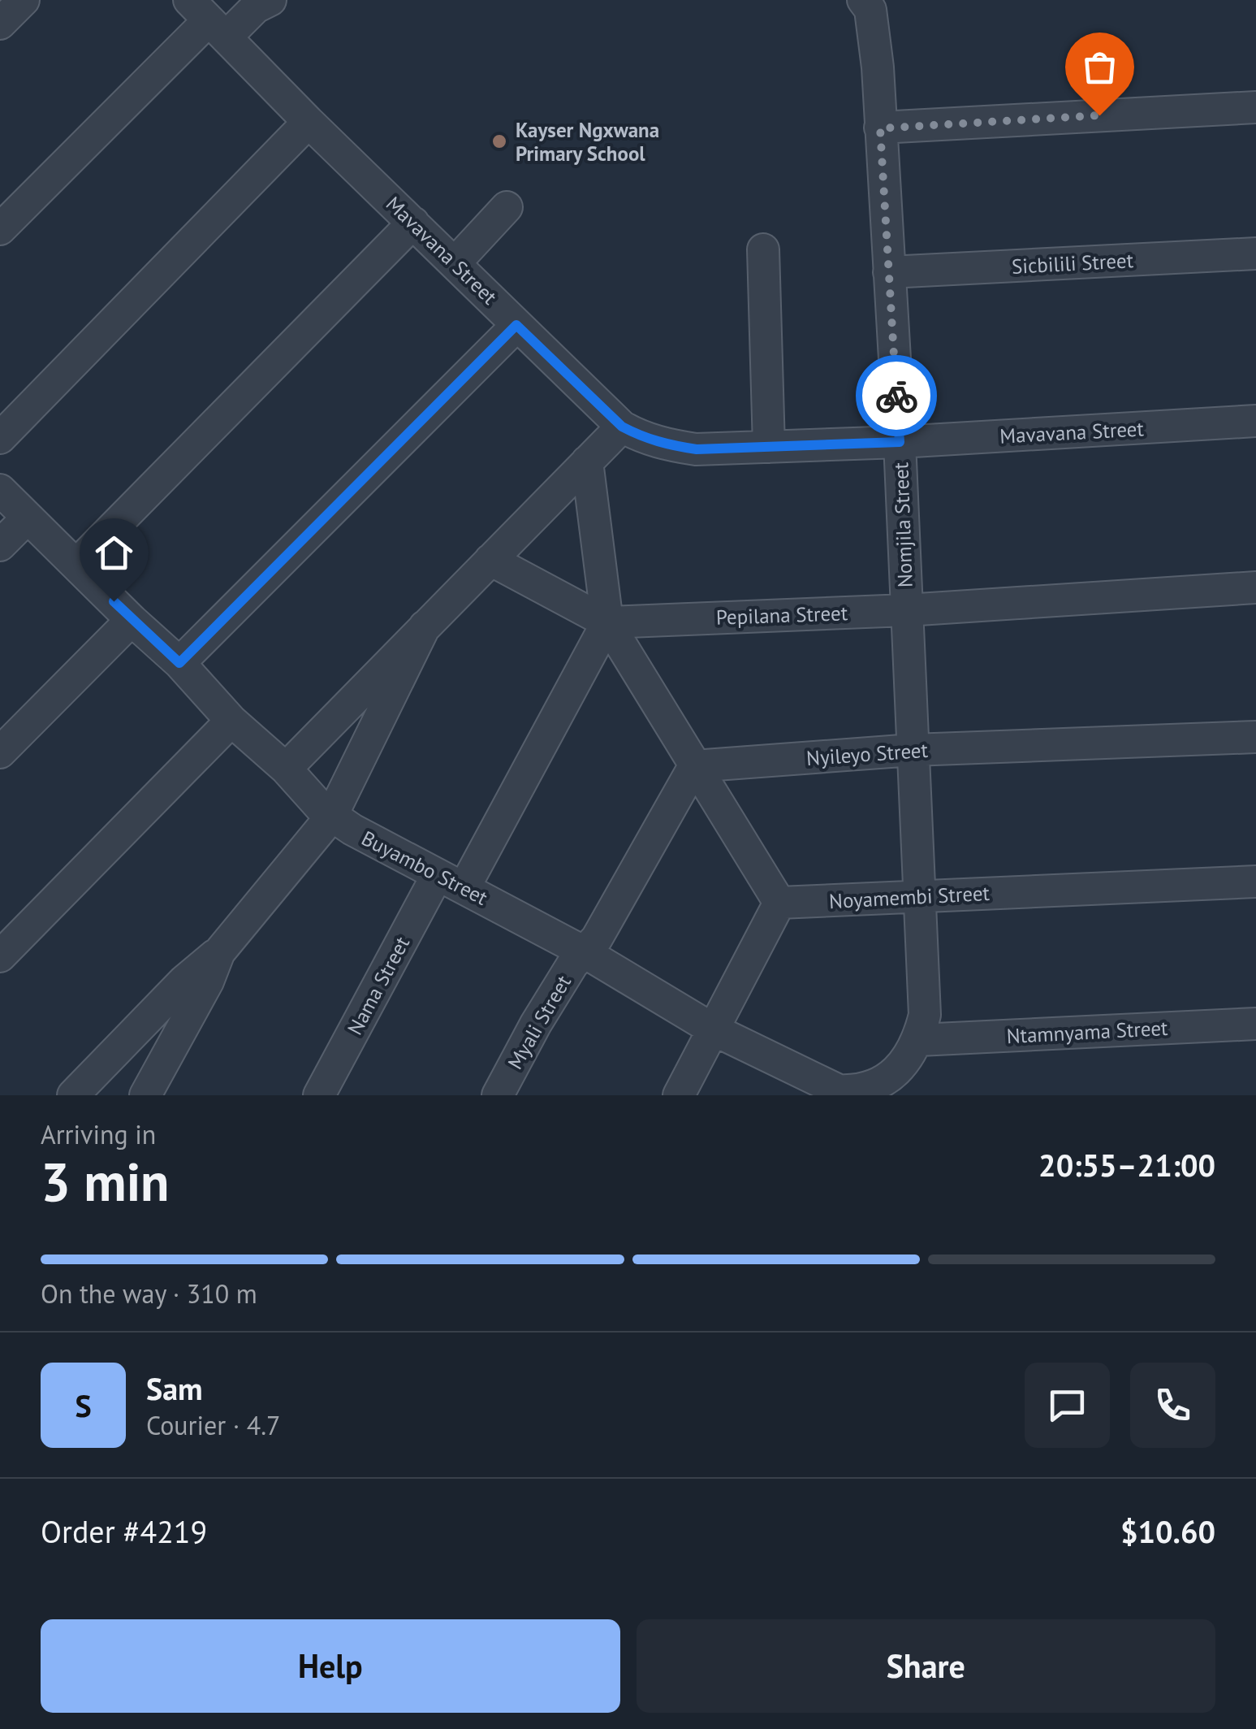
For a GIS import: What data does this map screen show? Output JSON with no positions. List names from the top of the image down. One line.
{"streets":{"street":["Mavavana Street","Sicbilili Street","Nomjila Street","Pepilana Street","Nyileyo Street","Buyambo Street","Noyamembi Street","Nama Street","Myali Street","Ntamnyama Street"]},"crossings":[["Mavavana Street","Nomjila Street"],["Sicbilili Street","Nomjila Street"],["Nomjila Street","Pepilana Street"],["Nomjila Street","Nyileyo Street"],["Nomjila Street","Buyambo Street"],["Nomjila Street","Noyamembi Street"],["Nomjila Street","Ntamnyama Street"],["Buyambo Street","Nama Street"],["Buyambo Street","Myali Street"],["Buyambo Street","Ntamnyama Street"]],"places":["Kayser Ngxwana Primary School"],"page":{"heading":["3 min","Arriving in","20:55–21:00"],"panel":["Sam","Courier · 4.7","Order #4219","$10.60"],"bar":"On the way · 310 m","round":"S","buttons":["Help","Share"]}}
